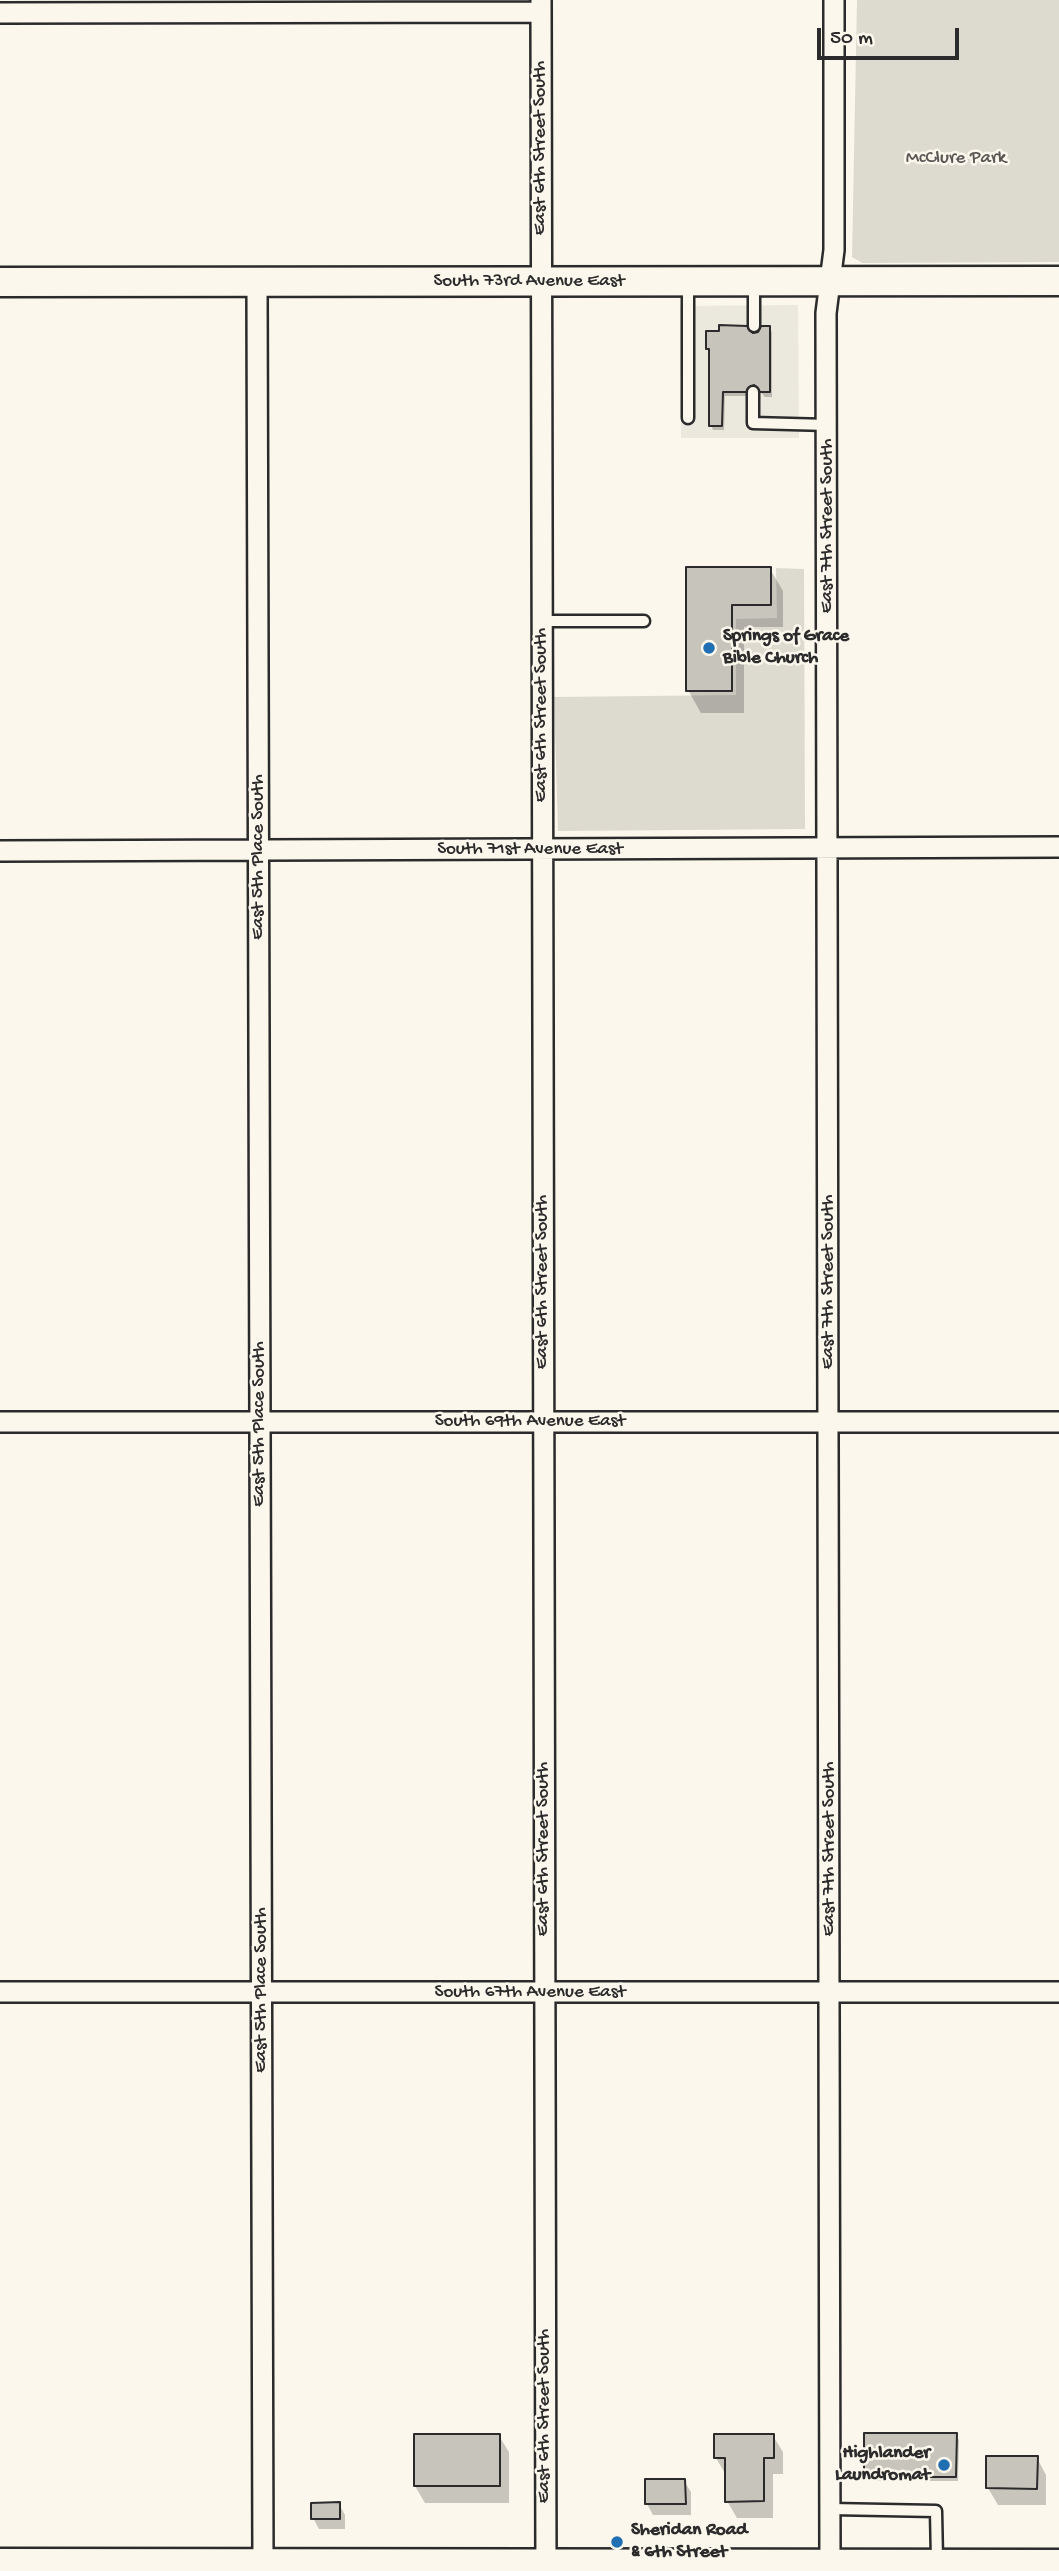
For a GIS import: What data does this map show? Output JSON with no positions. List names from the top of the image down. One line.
{"streets":{"street":["East 6th Street South","South 73rd Avenue East","East 7th Street South","South 71st Avenue East","East 5th Place South","South 69th Avenue East","South 67th Avenue East"]},"crossings":[["East 6th Street South","South 73rd Avenue East"],["East 6th Street South","South 71st Avenue East"],["East 6th Street South","South 69th Avenue East"],["East 6th Street South","South 67th Avenue East"],["South 73rd Avenue East","East 7th Street South"],["South 73rd Avenue East","East 5th Place South"],["East 7th Street South","South 71st Avenue East"],["East 7th Street South","South 69th Avenue East"],["East 7th Street South","South 67th Avenue East"],["South 71st Avenue East","East 5th Place South"],["East 5th Place South","South 69th Avenue East"],["East 5th Place South","South 67th Avenue East"]],"parks":["McClure Park"],"places":["Springs of Grace Bible Church","Highlander Laundromat","Sheridan Road & 6th Street"],"scale_bar":"50 m"}
